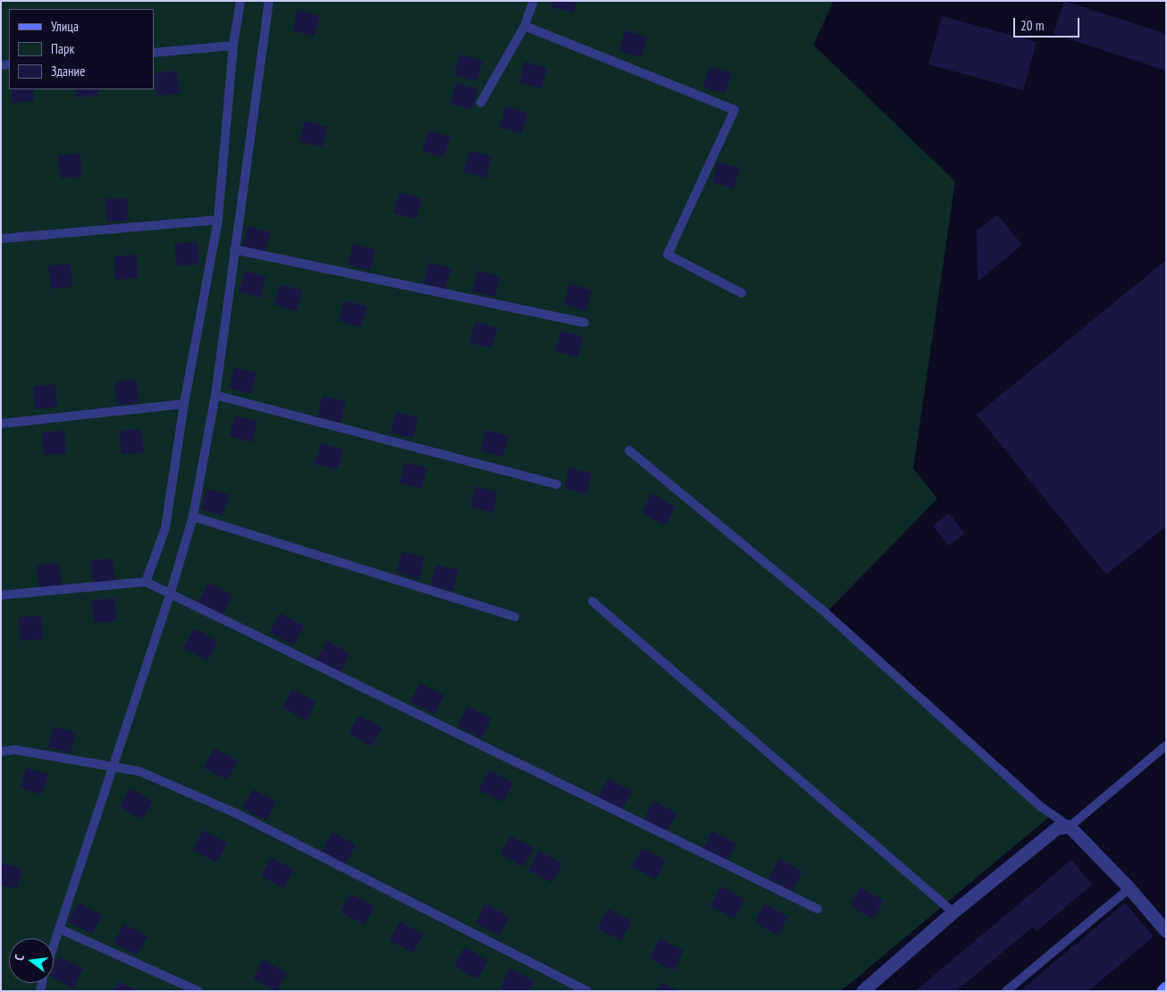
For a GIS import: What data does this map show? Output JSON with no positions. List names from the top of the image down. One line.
{"legend":["Улица","Парк","Здание"],"scale_bar":"20 m","north":"left"}
